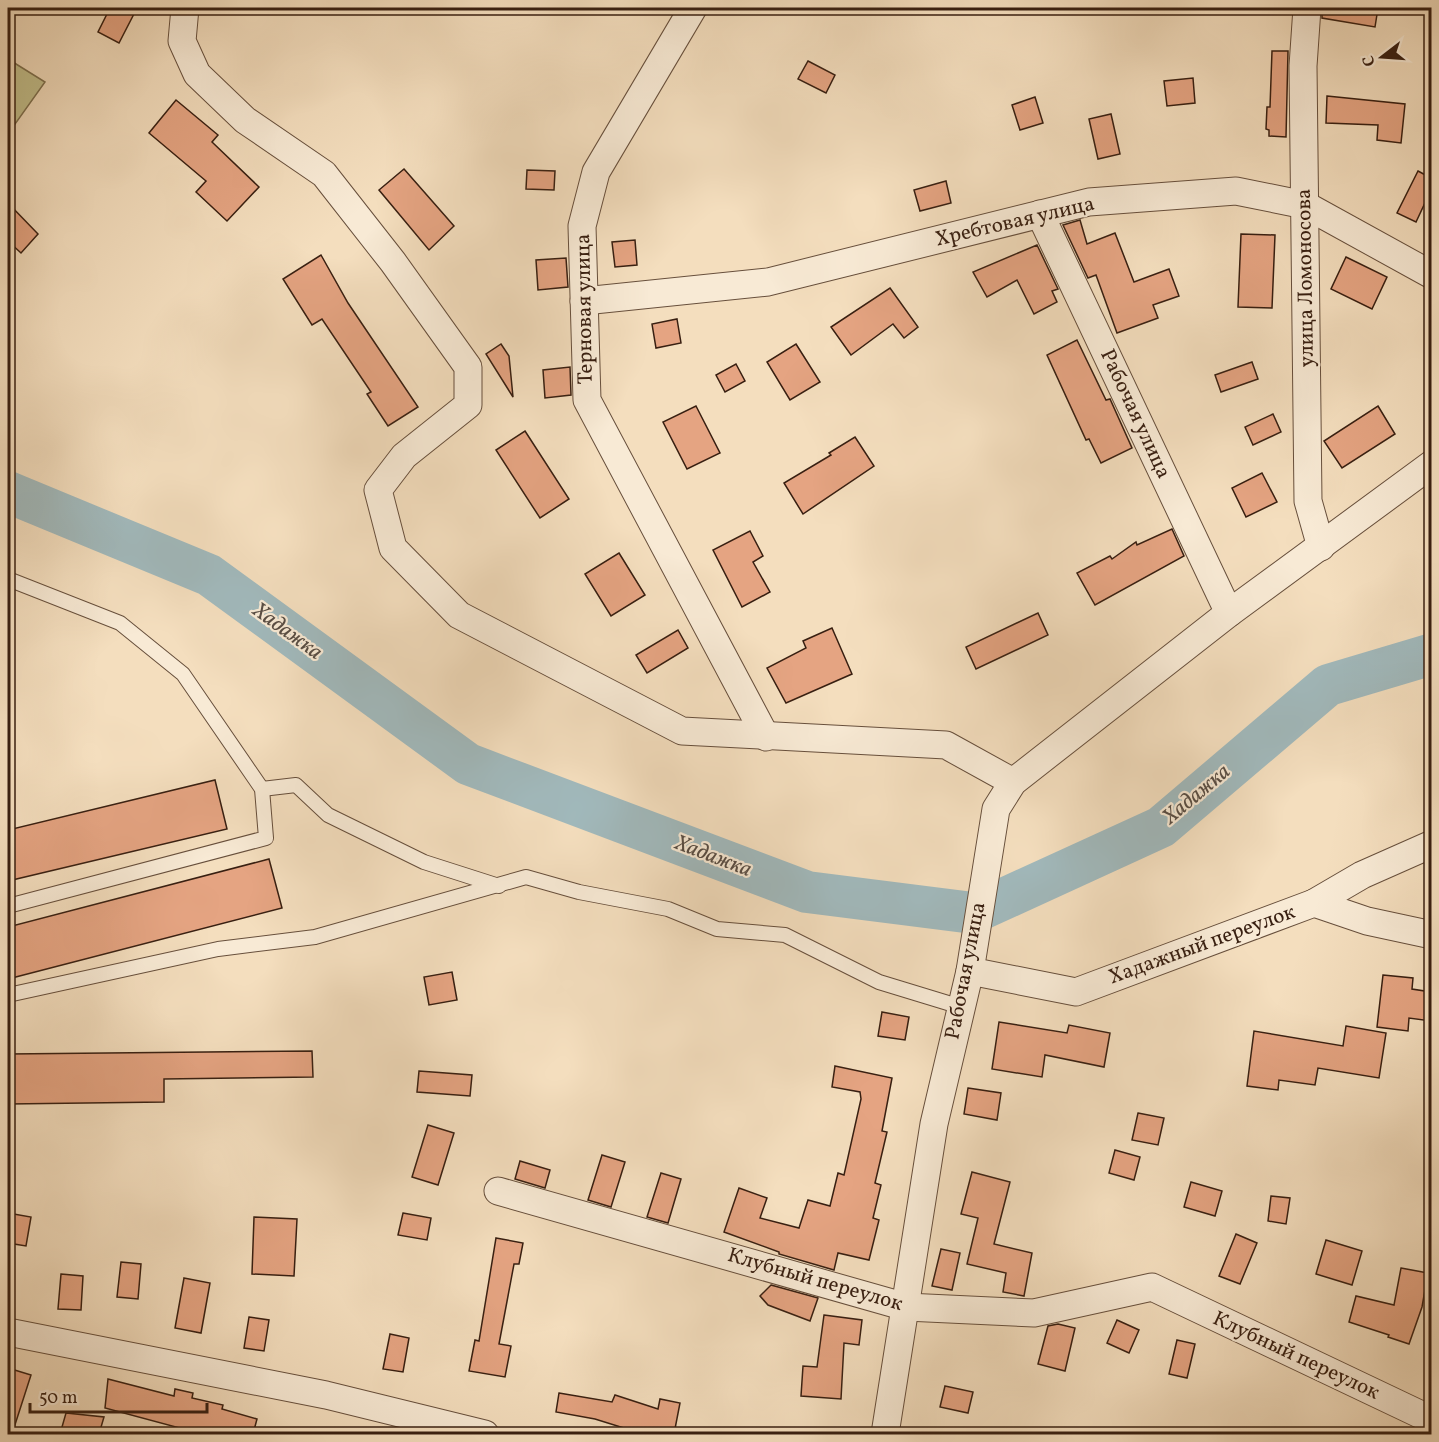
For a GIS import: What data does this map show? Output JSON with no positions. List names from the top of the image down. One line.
{"streets":{"street":["Хребтовая улица","улица Ломоносова","Терновая улица","Рабочая улица","Хадажный переулок","Клубный переулок"]},"crossings":[["Хребтовая улица","улица Ломоносова"],["Хребтовая улица","Терновая улица"],["Хребтовая улица","Рабочая улица"],["улица Ломоносова","Рабочая улица"],["Рабочая улица","Хадажный переулок"],["Рабочая улица","Клубный переулок"]],"water":["Хадажка"],"scale_bar":"50 m","north":"left"}
